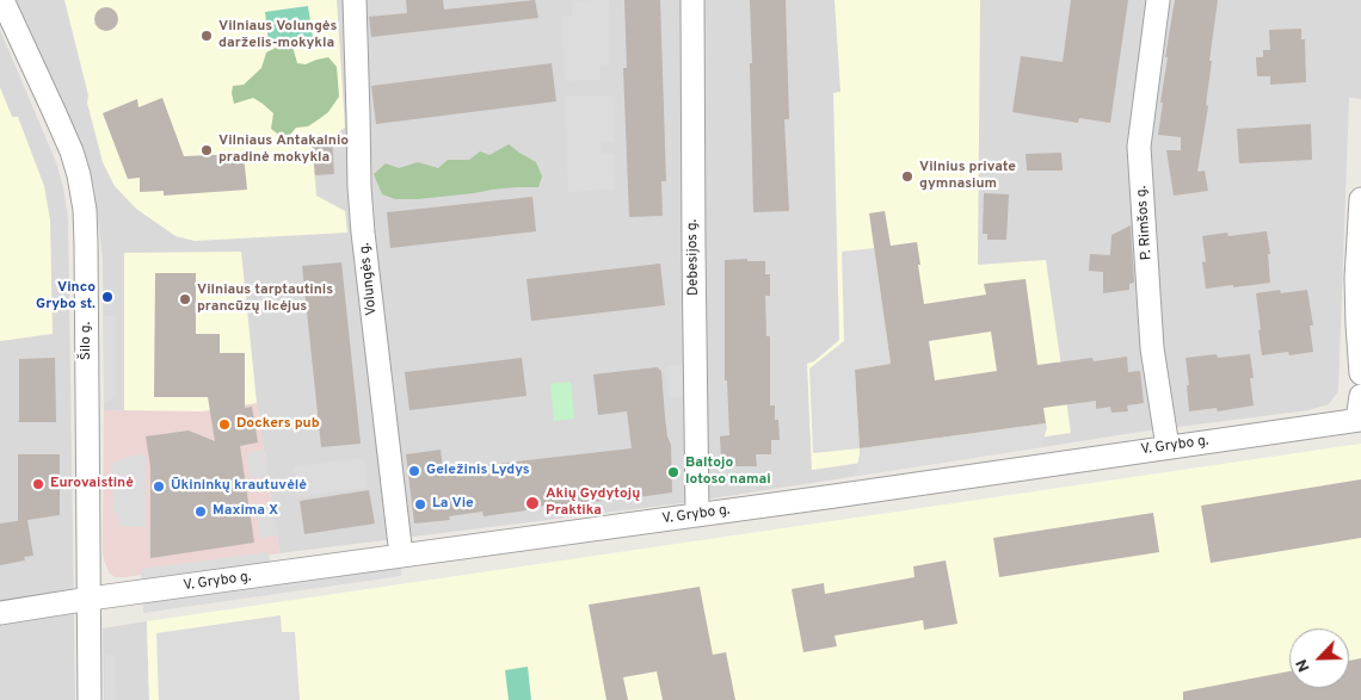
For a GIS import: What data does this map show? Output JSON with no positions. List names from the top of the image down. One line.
{"streets":{"street":["P. Rimšos g.","Debesijos g.","Volungės g.","Šilo g.","V. Grybo g."]},"crossings":[["P. Rimšos g.","V. Grybo g."],["Debesijos g.","V. Grybo g."],["Volungės g.","V. Grybo g."],["Šilo g.","V. Grybo g."]],"places":["Vilniaus Volungės darželis-mokykla","Vilniaus Antakalnio pradinė mokykla","Vilnius private gymnasium","Vinco Grybo st.","Vilniaus tarptautinis prancūzų licėjus","Dockers pub","Geležinis Lydys","Baltojo lotoso namai","Eurovaistinė","Ūkininkų krautuvėlė","Akių Gydytojų Praktika","La Vie","Maxima X"],"north":"bottom left"}
